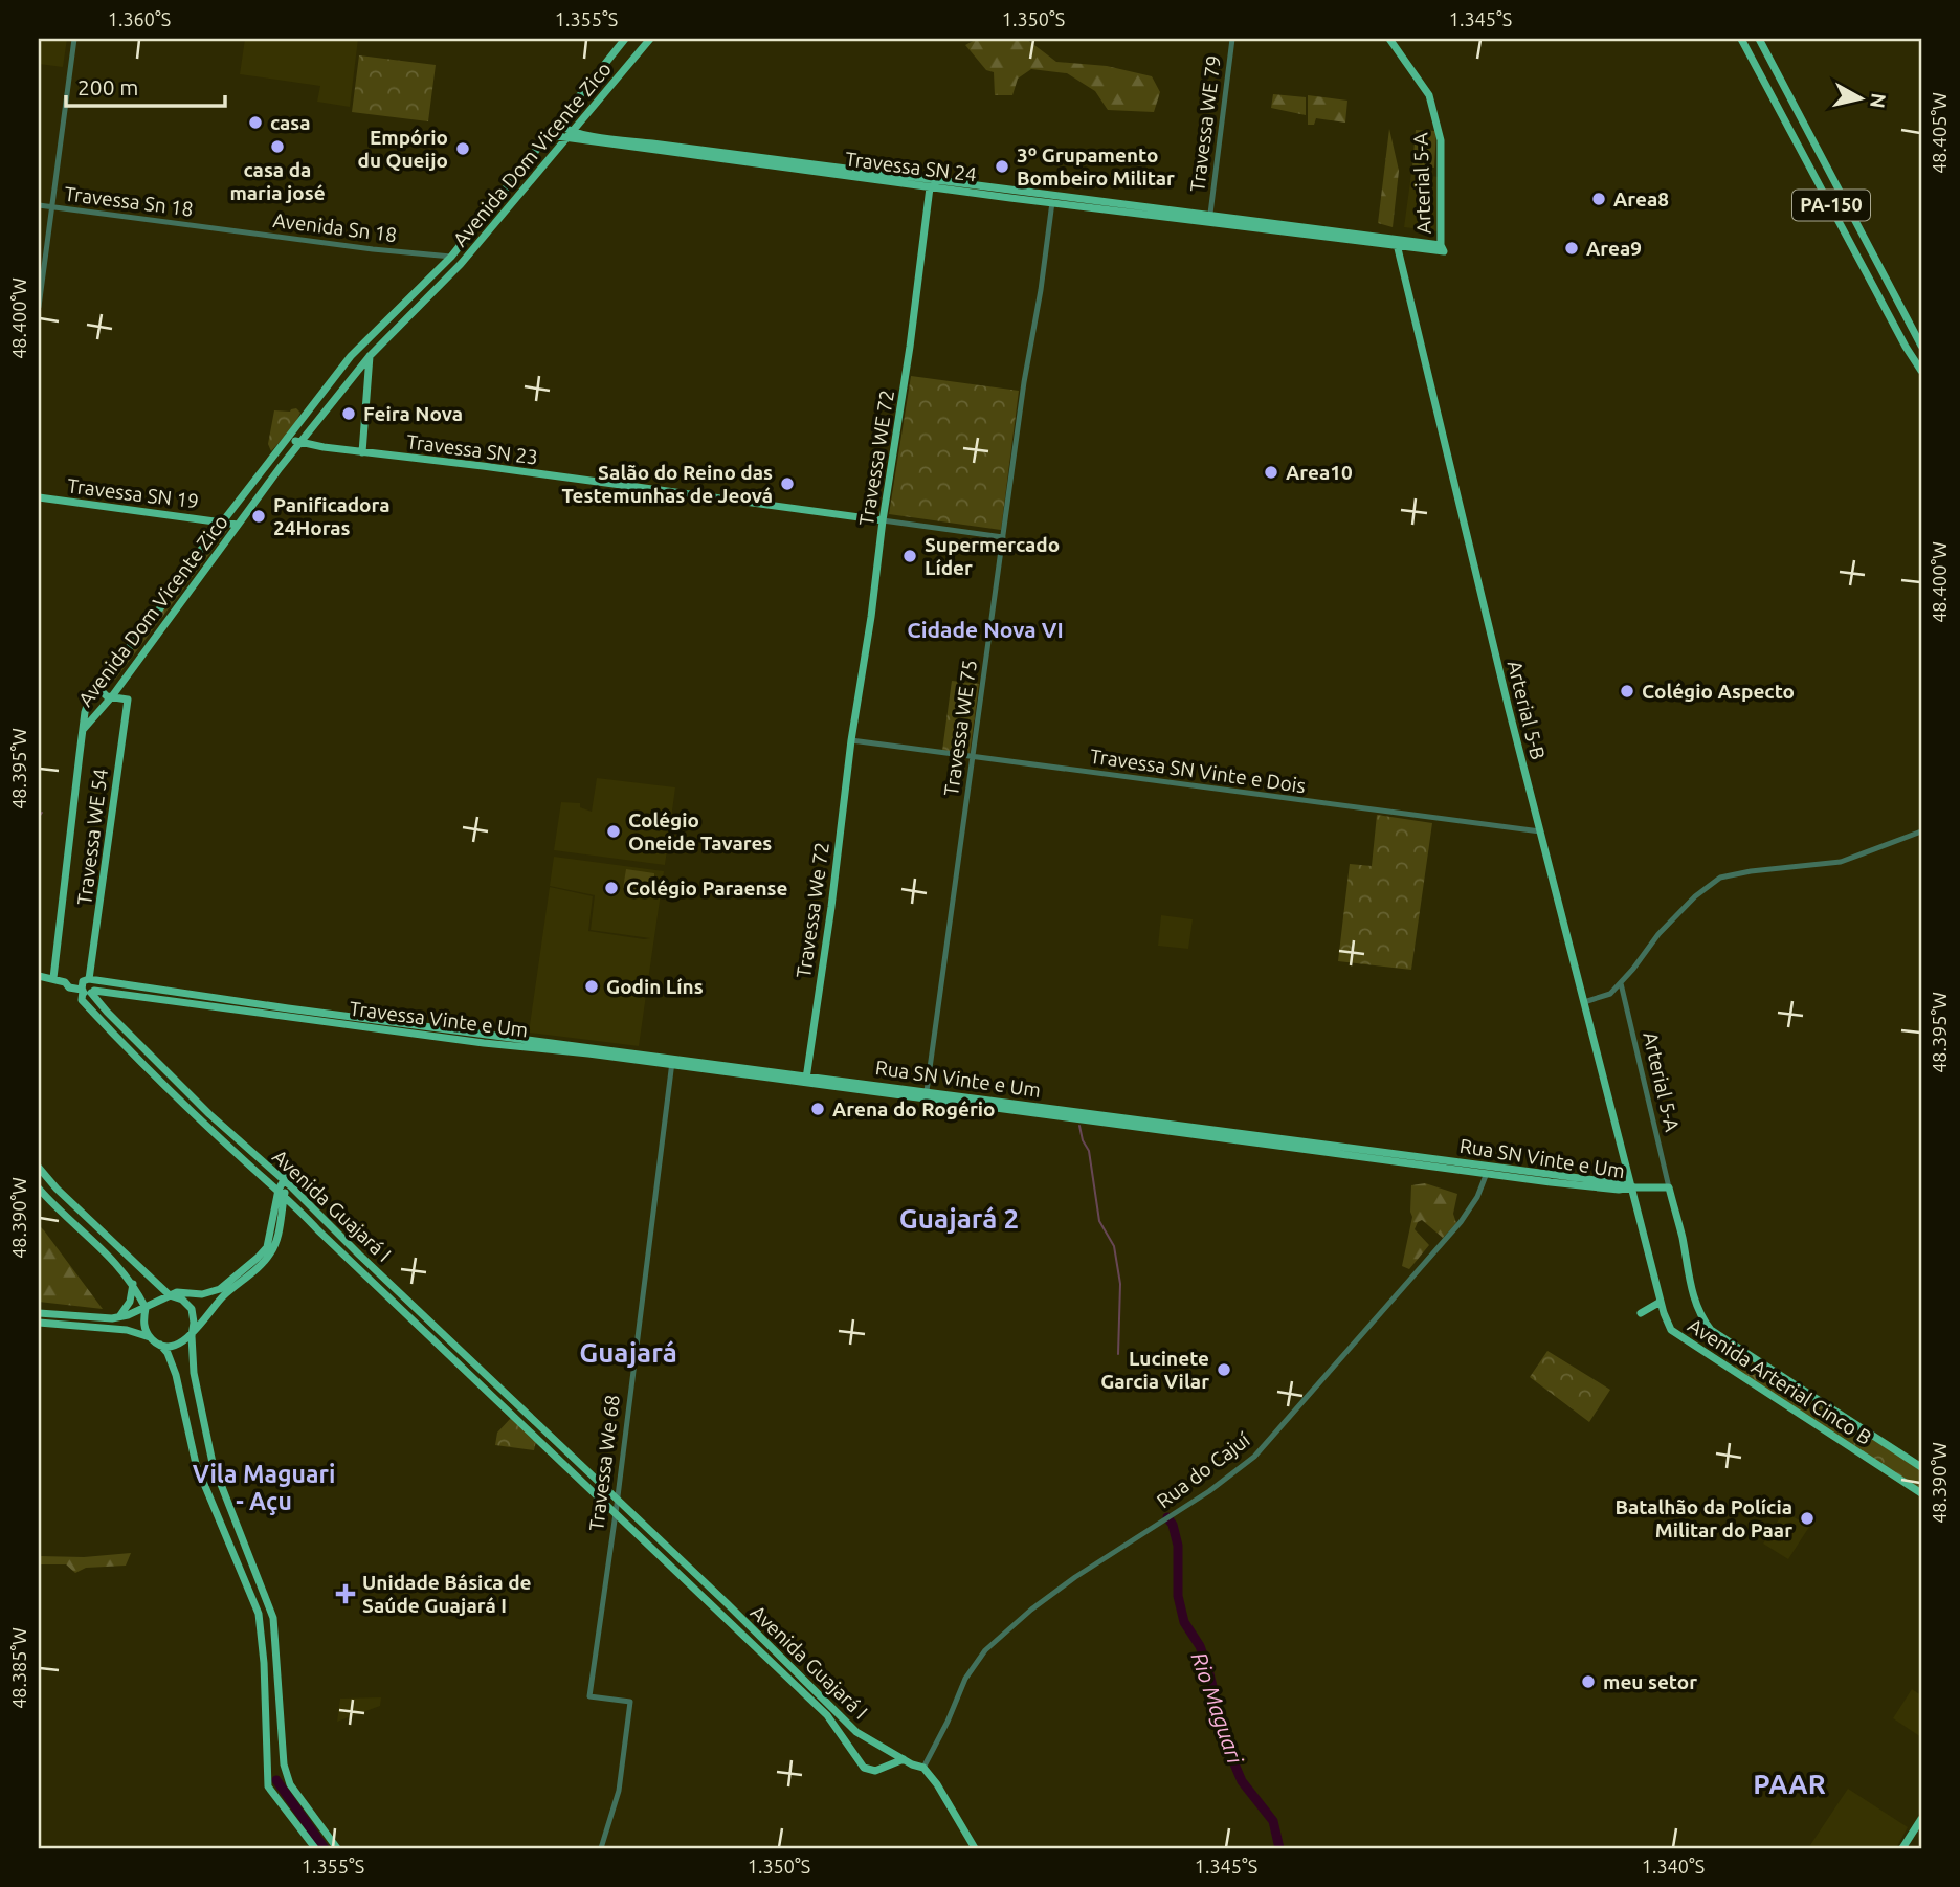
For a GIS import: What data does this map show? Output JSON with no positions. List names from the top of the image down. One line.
{"streets":{"main road":["Avenida Dom Vicente Zico","Travessa SN 24","Arterial 5-A","PA-150","Travessa SN 23","Travessa WE 72","Travessa SN 19","Arterial 5-B","Travessa WE 54","Travessa We 72","Travessa Vinte e Um","Rua SN Vinte e Um","Avenida Guajará I","Avenida Arterial Cinco B"],"street":["Travessa WE 79","Travessa Sn 18","Avenida Sn 18","Travessa WE 75","Travessa SN Vinte e Dois","Travessa We 68","Rua do Cajuí"]},"crossings":[["Travessa WE 79","Travessa SN 24"],["Avenida Dom Vicente Zico","Travessa SN 24"],["Avenida Dom Vicente Zico","Avenida Sn 18"],["Avenida Dom Vicente Zico","Travessa SN 23"],["Avenida Dom Vicente Zico","Travessa SN 19"],["Avenida Dom Vicente Zico","Travessa WE 54"],["Travessa SN 24","Arterial 5-A"],["Travessa SN 24","Travessa WE 72"],["Travessa SN 24","Arterial 5-B"],["Travessa SN 24","Travessa WE 75"],["Arterial 5-A","Rua SN Vinte e Um"],["Travessa Sn 18","Avenida Sn 18"],["Travessa SN 23","Travessa WE 72"],["Travessa SN 23","Travessa WE 75"],["Travessa WE 72","Travessa SN Vinte e Dois"],["Travessa WE 72","Travessa We 72"],["Arterial 5-B","Travessa SN Vinte e Dois"],["Arterial 5-B","Rua SN Vinte e Um"],["Arterial 5-B","Avenida Arterial Cinco B"],["Travessa WE 75","Travessa SN Vinte e Dois"],["Travessa WE 75","Rua SN Vinte e Um"],["Travessa SN Vinte e Dois","Travessa We 72"],["Travessa WE 54","Travessa Vinte e Um"],["Travessa WE 54","Avenida Guajará I"],["Travessa We 72","Rua SN Vinte e Um"],["Travessa Vinte e Um","Rua SN Vinte e Um"],["Travessa Vinte e Um","Avenida Guajará I"],["Travessa Vinte e Um","Travessa We 68"],["Rua SN Vinte e Um","Avenida Arterial Cinco B"],["Rua SN Vinte e Um","Rua do Cajuí"],["Avenida Guajará I","Travessa We 68"]],"districts":["Cidade Nova VI","Guajará 2","Guajará","Vila Maguari - Açu","PAAR"],"water":["Rio Maguari"],"places":{"other":["casa","casa da maria josé","Empório du Queijo","3º Grupamento Bombeiro Militar","Area8","Area9","Feira Nova","Area10","Salão do Reino das Testemunhas de Jeová","Panificadora 24Horas","Supermercado Líder","Colégio Aspecto","Colégio Oneide Tavares","Colégio Paraense","Godin Líns","Arena do Rogério","Lucinete Garcia Vilar","Batalhão da Polícia Militar do Paar","meu setor"],"health":["Unidade Básica de Saúde Guajará I"]},"scale_bar":"200 m","north":"right","coordinates":["1.360°S","1.355°S","1.350°S","1.345°S","48.405°W","48.400°W","48.395°W","48.390°W","48.385°W","1.340°S"]}
